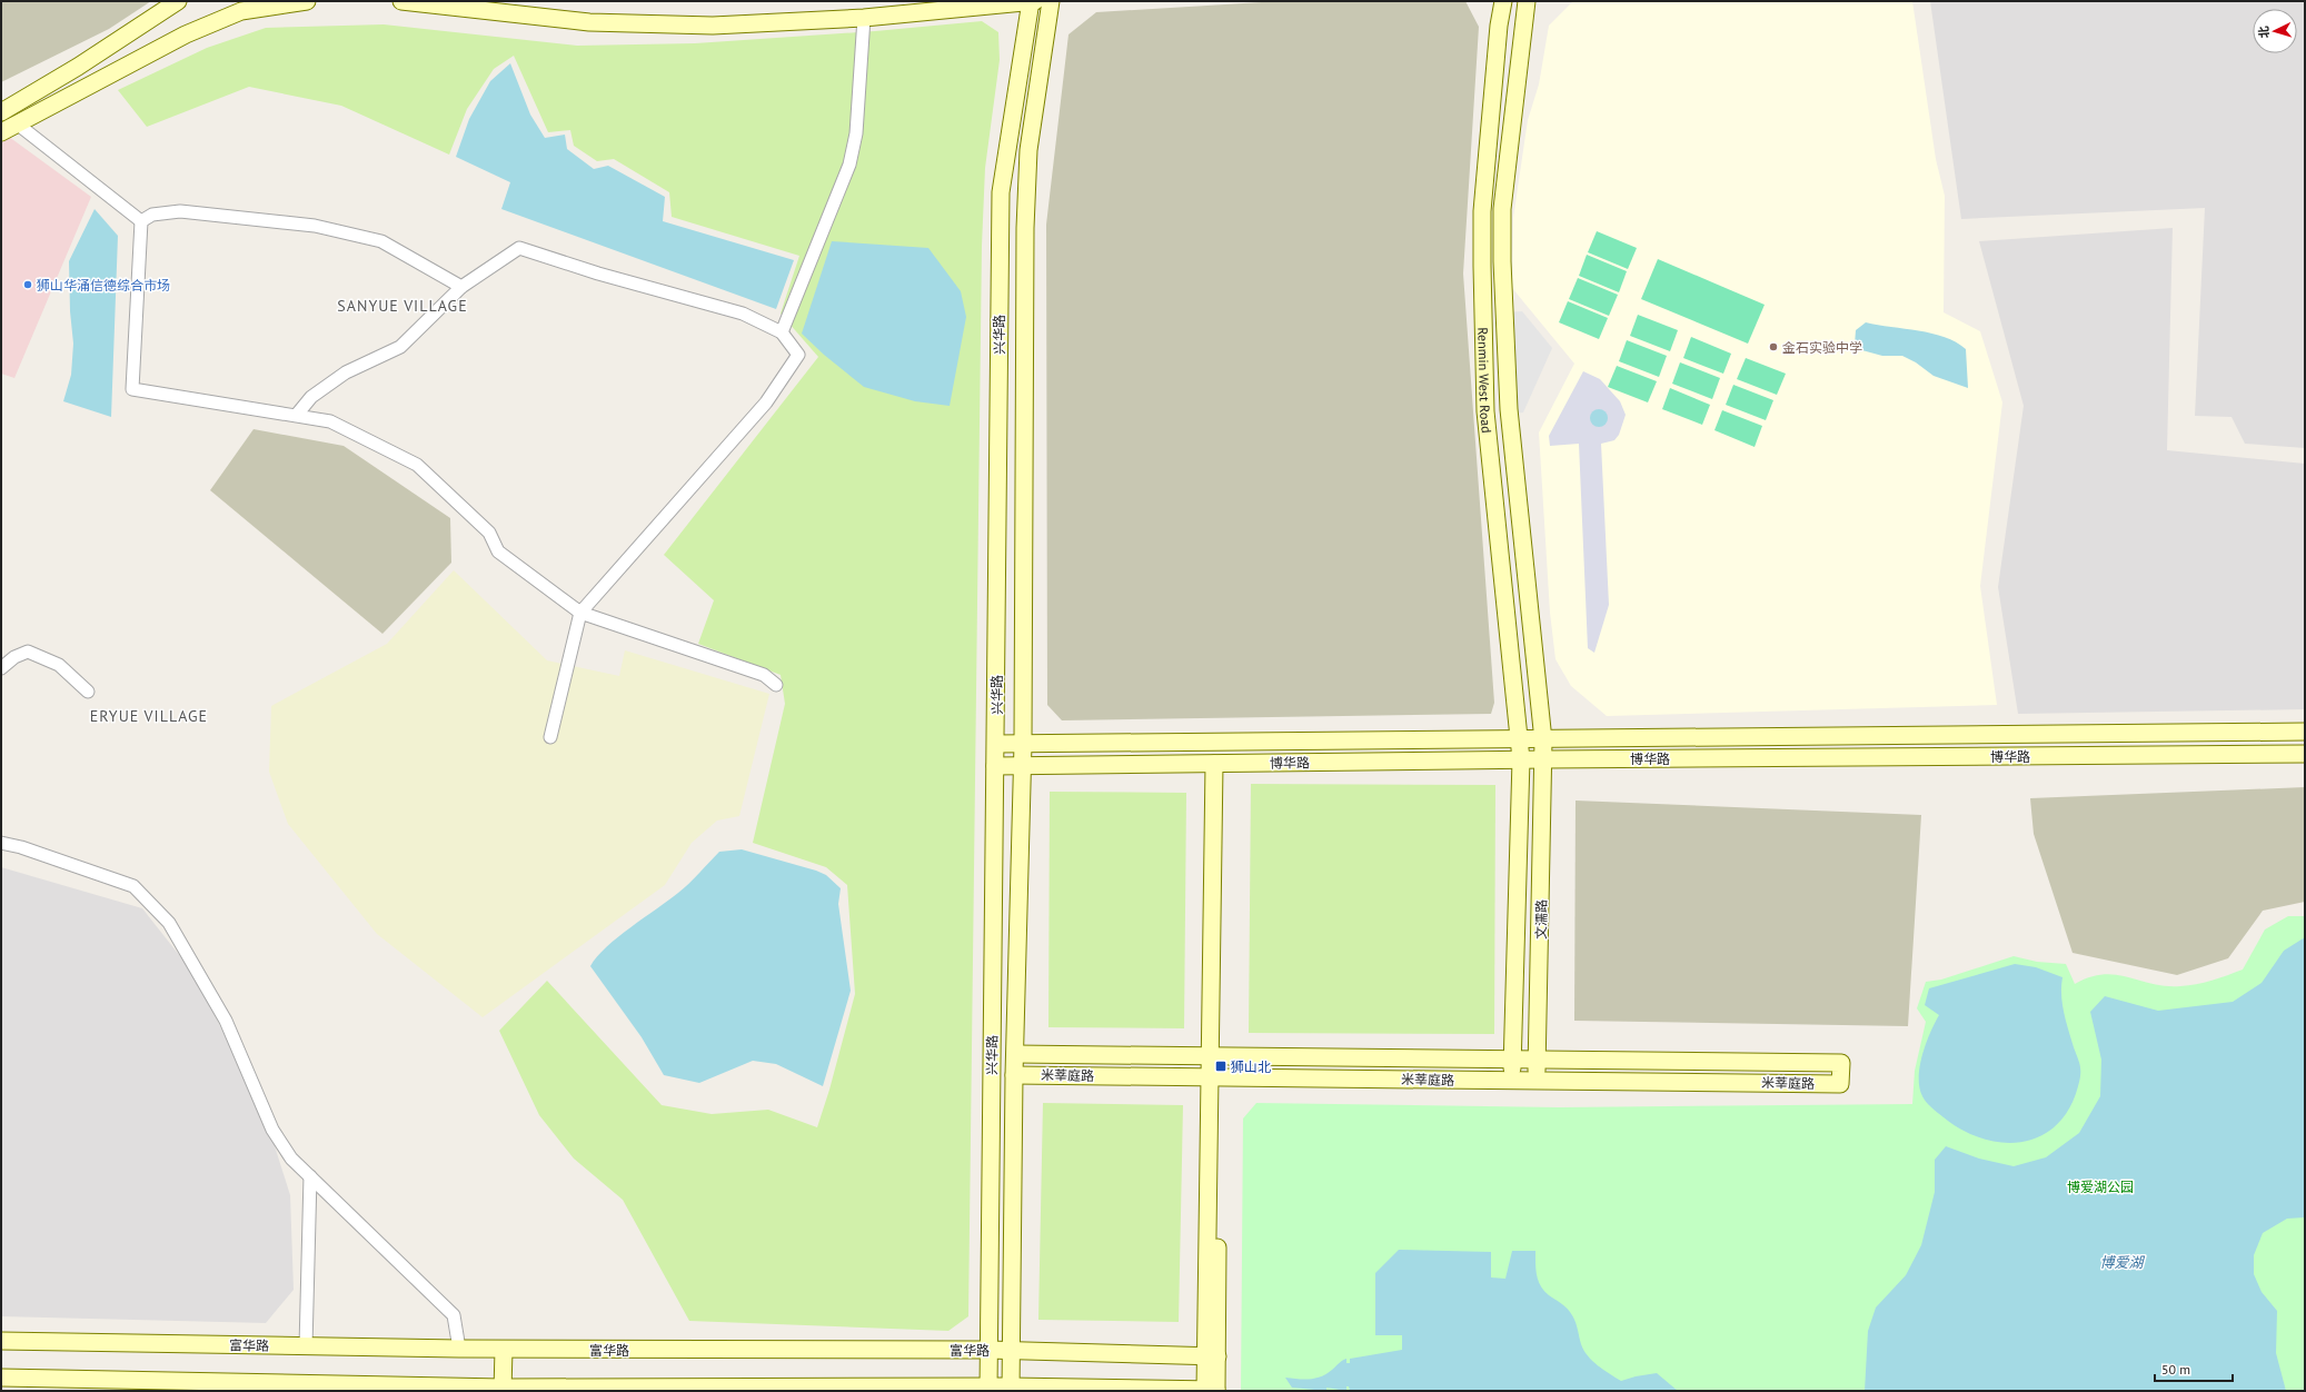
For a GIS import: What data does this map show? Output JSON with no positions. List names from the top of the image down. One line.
{"streets":{"street":["兴华路","Renmin West Road","博华路","文濡路","米莘庭路","富华路"]},"crossings":[["兴华路","博华路"],["兴华路","米莘庭路"],["兴华路","富华路"],["Renmin West Road","博华路"],["Renmin West Road","文濡路"],["博华路","文濡路"],["文濡路","米莘庭路"]],"districts":["SANYUE VILLAGE","ERYUE VILLAGE"],"water":["博爱湖"],"parks":["博爱湖公园"],"places":{"other":["狮山华涌信德综合市场","金石实验中学"],"transit":["狮山北"]},"scale_bar":"50 m","north":"left"}
